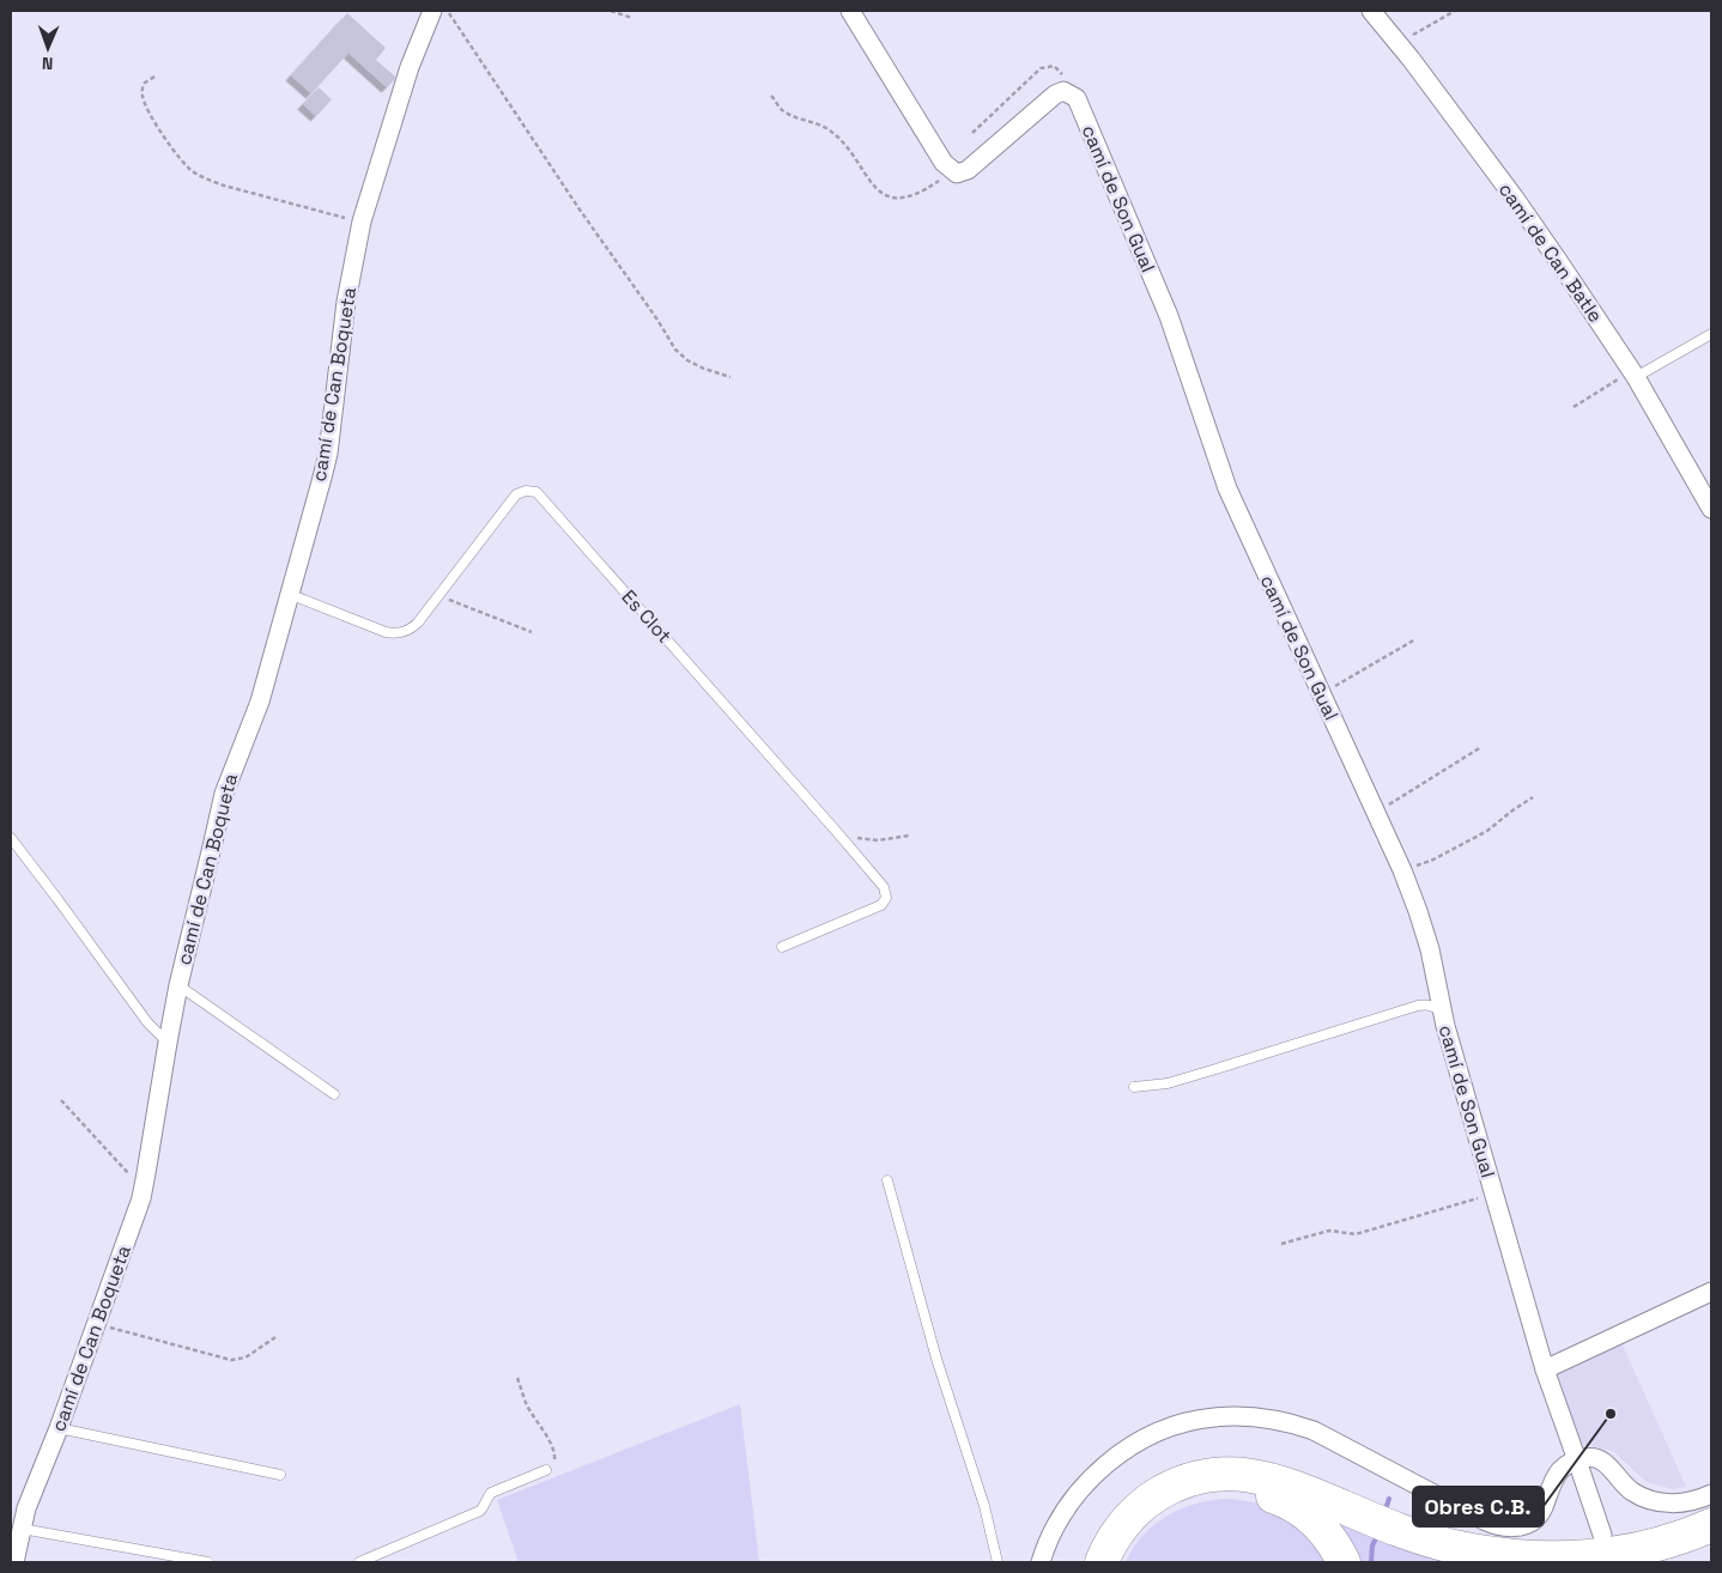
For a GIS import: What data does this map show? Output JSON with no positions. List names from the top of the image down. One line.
{"streets":{"street":["camí de Son Gual","camí de Can Batle","camí de Can Boqueta"],"lane":["Es Clot"]},"crossings":[["camí de Can Boqueta","Es Clot"]],"places":["Obres C.B."],"north":"bottom"}
